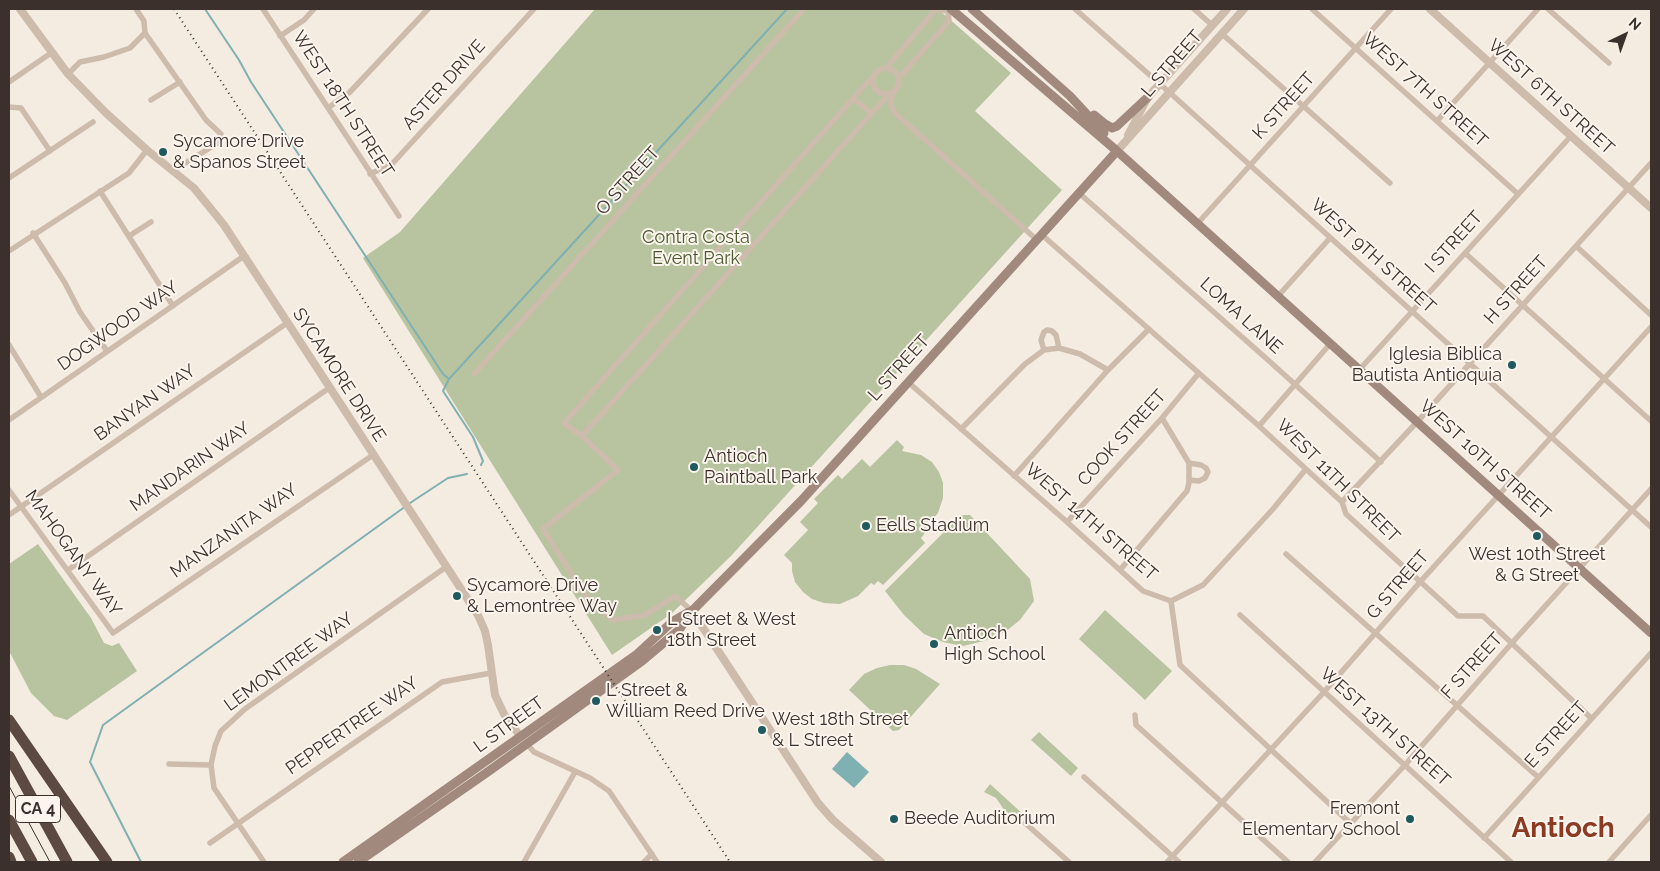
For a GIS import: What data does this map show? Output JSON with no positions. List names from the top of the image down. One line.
{"streets":{"highway":["CA 4"],"main road":["L STREET","WEST 10TH STREET"],"street":["ASTER DRIVE","WEST 7TH STREET","WEST 6TH STREET","WEST 18TH STREET","K STREET","O STREET","I STREET","WEST 9TH STREET","H STREET","LOMA LANE","DOGWOOD WAY","SYCAMORE DRIVE","BANYAN WAY","COOK STREET","MANDARIN WAY","WEST 11TH STREET","WEST 14TH STREET","MANZANITA WAY","MAHOGANY WAY","G STREET","LEMONTREE WAY","F STREET","PEPPERTREE WAY","WEST 13TH STREET","E STREET"]},"crossings":[["L STREET","WEST 9TH STREET"],["L STREET","LOMA LANE"],["L STREET","SYCAMORE DRIVE"],["L STREET","WEST 10TH STREET"],["L STREET","WEST 11TH STREET"],["L STREET","WEST 14TH STREET"],["ASTER DRIVE","WEST 18TH STREET"],["WEST 7TH STREET","K STREET"],["WEST 7TH STREET","I STREET"],["WEST 6TH STREET","I STREET"],["WEST 6TH STREET","H STREET"],["K STREET","WEST 9TH STREET"],["K STREET","WEST 10TH STREET"],["I STREET","WEST 9TH STREET"],["I STREET","WEST 10TH STREET"],["WEST 9TH STREET","H STREET"],["WEST 9TH STREET","G STREET"],["WEST 9TH STREET","F STREET"],["H STREET","LOMA LANE"],["H STREET","WEST 10TH STREET"],["H STREET","WEST 11TH STREET"],["DOGWOOD WAY","SYCAMORE DRIVE"],["SYCAMORE DRIVE","BANYAN WAY"],["SYCAMORE DRIVE","MANDARIN WAY"],["SYCAMORE DRIVE","MANZANITA WAY"],["SYCAMORE DRIVE","LEMONTREE WAY"],["SYCAMORE DRIVE","PEPPERTREE WAY"],["BANYAN WAY","MAHOGANY WAY"],["COOK STREET","WEST 11TH STREET"],["COOK STREET","WEST 14TH STREET"],["WEST 10TH STREET","G STREET"],["WEST 10TH STREET","F STREET"],["MANDARIN WAY","MAHOGANY WAY"],["WEST 11TH STREET","G STREET"],["WEST 11TH STREET","F STREET"],["WEST 11TH STREET","E STREET"],["MANZANITA WAY","MAHOGANY WAY"],["G STREET","WEST 13TH STREET"],["LEMONTREE WAY","PEPPERTREE WAY"],["F STREET","WEST 13TH STREET"],["WEST 13TH STREET","E STREET"]],"districts":["Antioch"],"parks":["Contra Costa Event Park"],"places":["Sycamore Drive & Spanos Street","Iglesia Biblica Bautista Antioquia","Antioch Paintball Park","Eells Stadium","West 10th Street & G Street","Sycamore Drive & Lemontree Way","L Street & West 18th Street","Antioch High School","L Street & William Reed Drive","West 18th Street & L Street","Beede Auditorium","Fremont Elementary School"],"north":"top right"}
